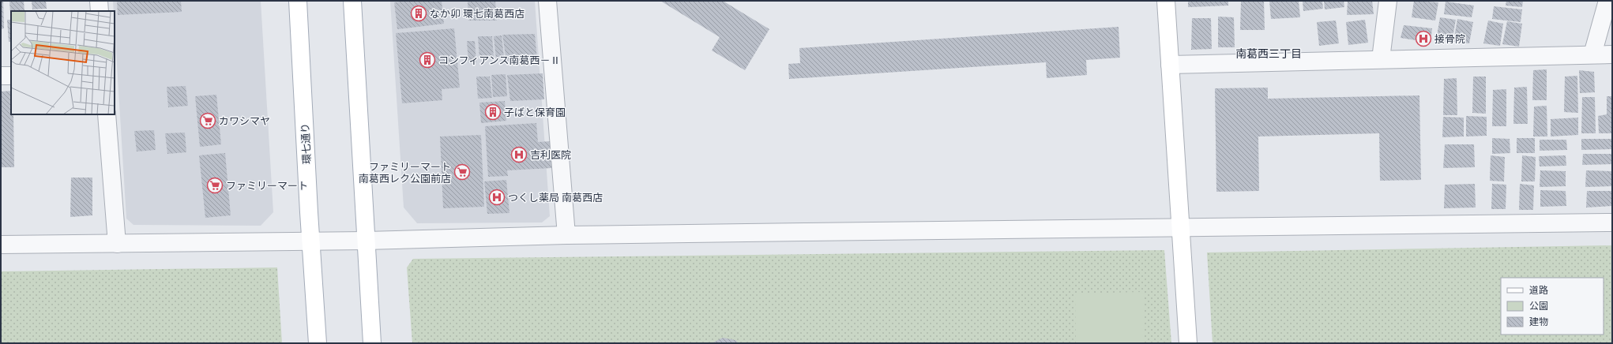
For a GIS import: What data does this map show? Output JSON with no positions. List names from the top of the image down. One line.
{"streets":{"main road":["環七通り"]},"districts":["南葛西三丁目"],"places":{"building":["なか卯 環七南葛西店","コンフィアンス南葛西－Ⅱ","子ばと保育園"],"hospital":["接骨院","吉利医院","つくし薬局 南葛西店"],"supermarket":["カワシマヤ","ファミリーマート 南葛西レク公園前店","ファミリーマート"]},"legend":["道路","公園","建物"]}
